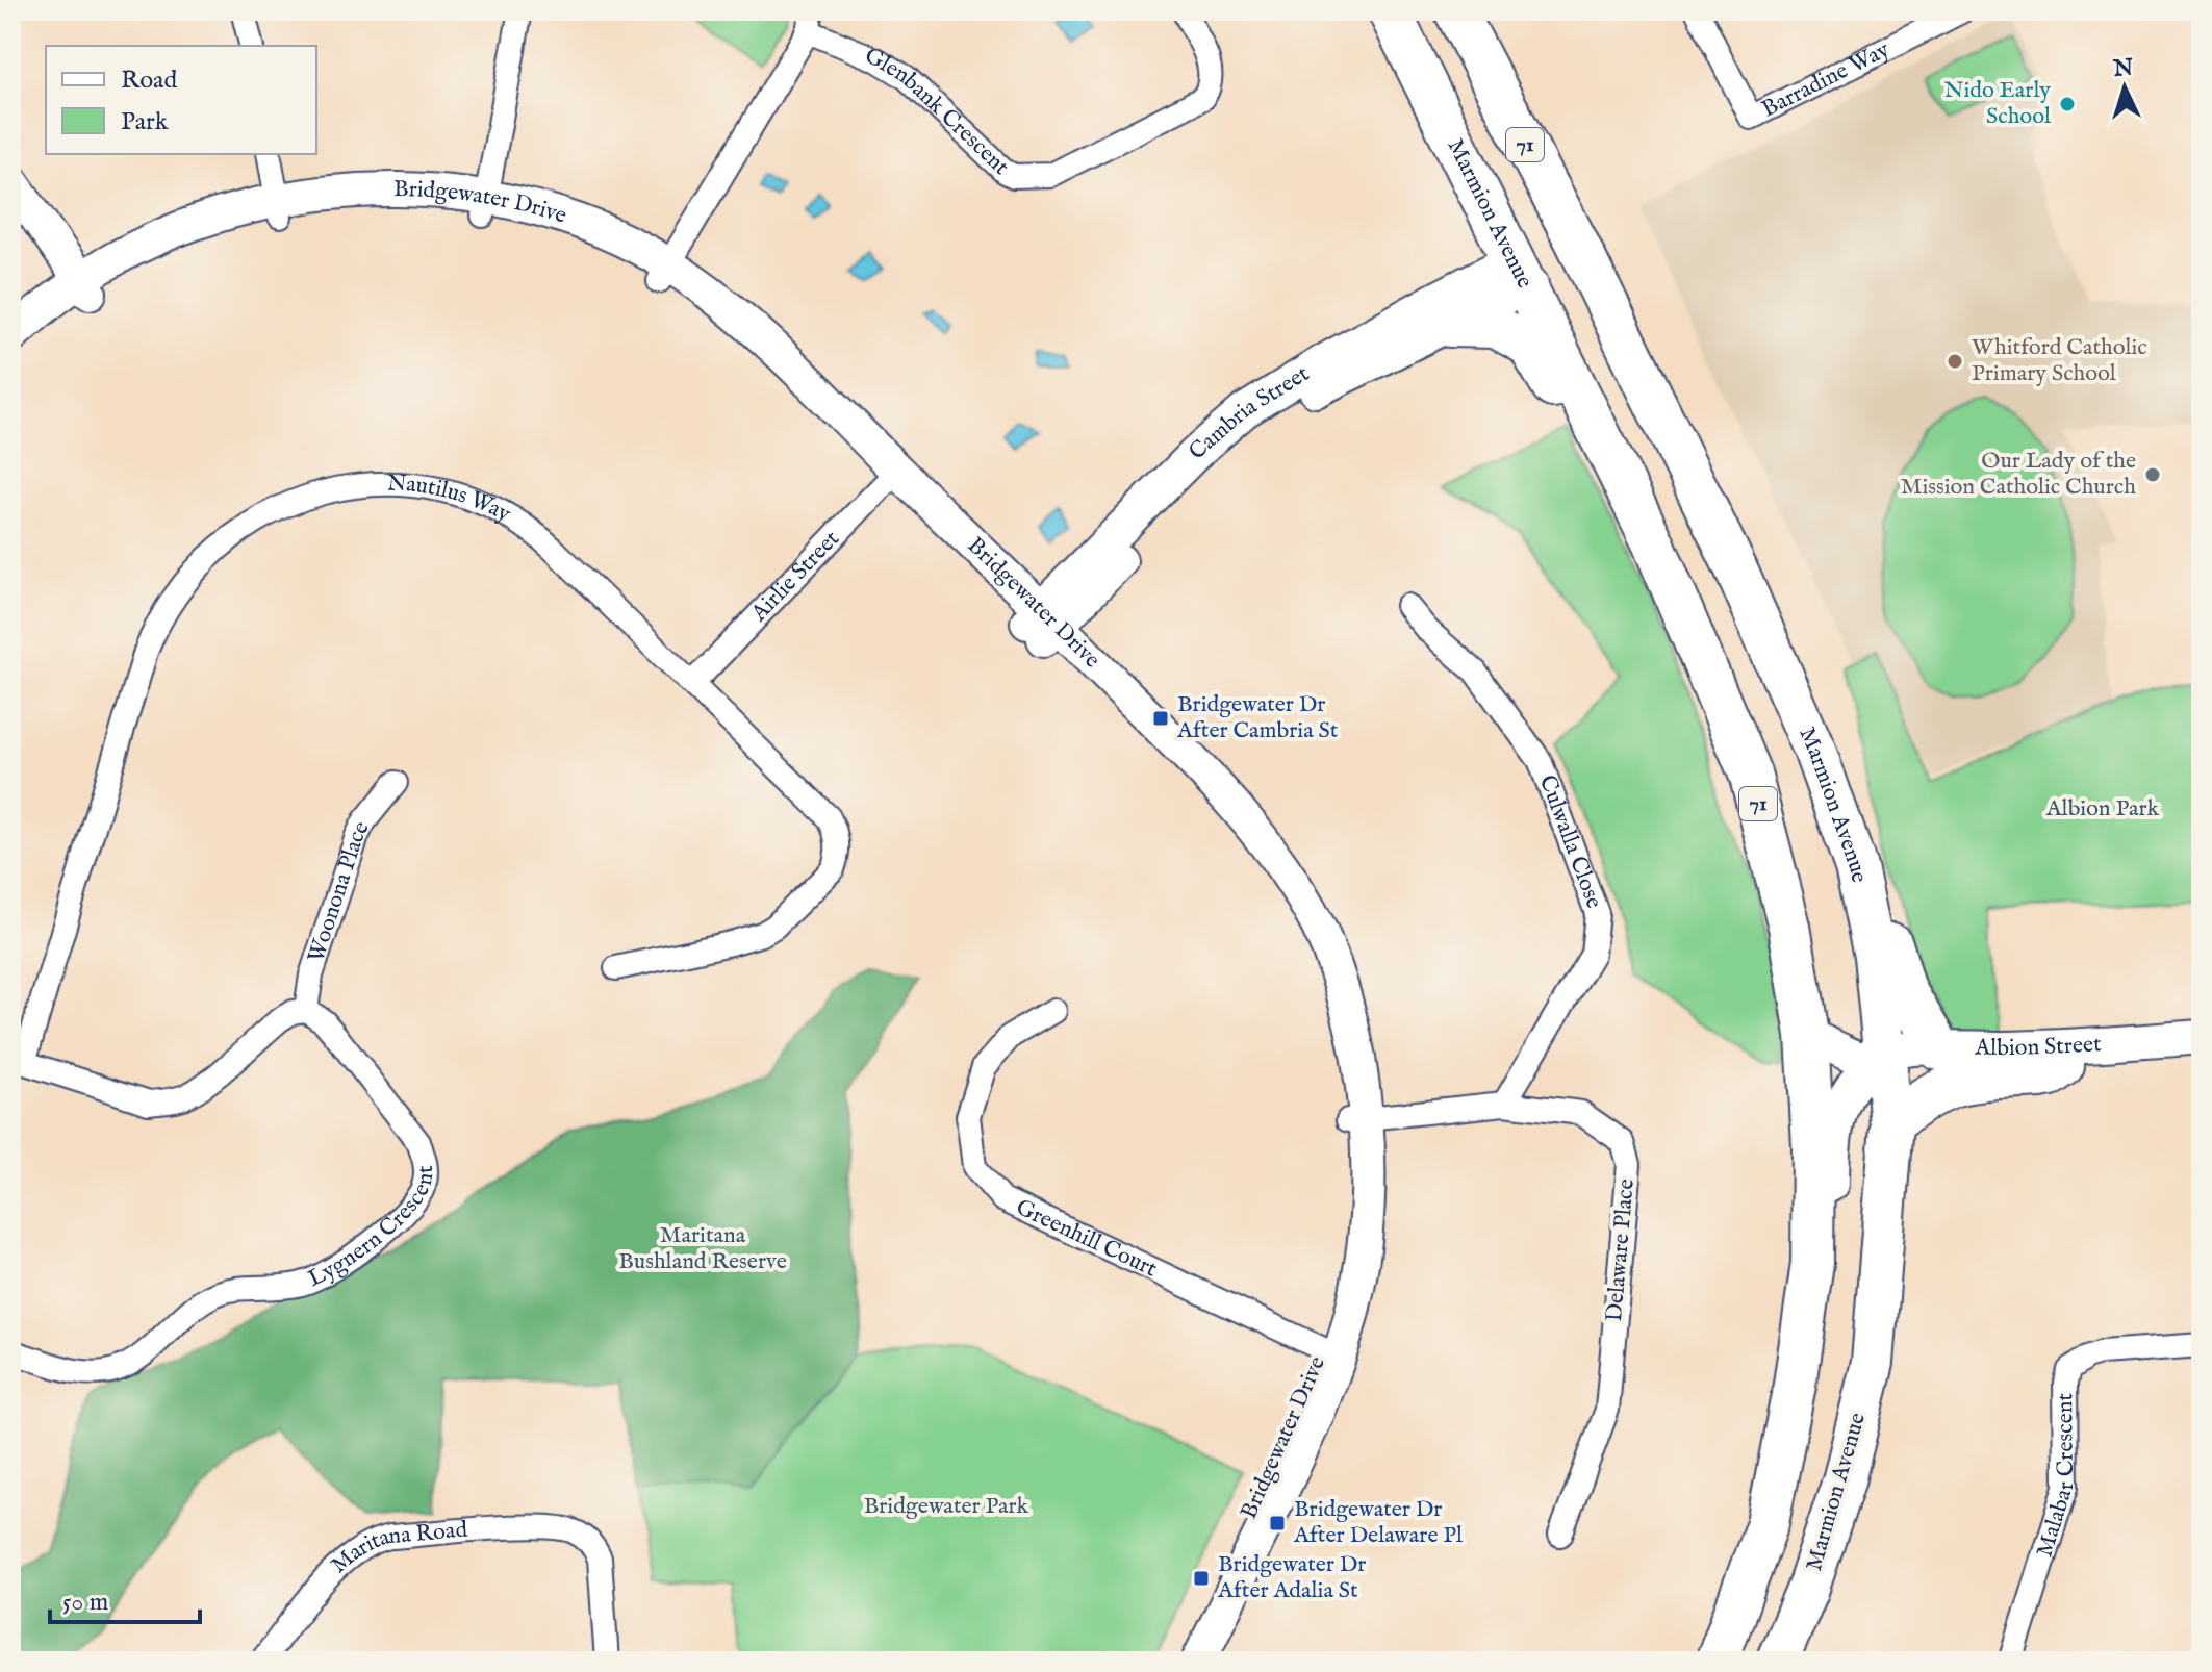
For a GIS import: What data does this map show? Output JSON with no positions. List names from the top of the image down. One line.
{"streets":{"highway":["71","Marmion Avenue"],"street":["Barradine Way","Glenbank Crescent","Bridgewater Drive","Cambria Street","Nautilus Way","Airlie Street","Culwalla Close","Woonona Place","Albion Street","Lygnern Crescent","Greenhill Court","Delaware Place","Malabar Crescent","Maritana Road"]},"crossings":[["Glenbank Crescent","Bridgewater Drive"],["Bridgewater Drive","Cambria Street"],["Bridgewater Drive","Airlie Street"],["Bridgewater Drive","Greenhill Court"],["Bridgewater Drive","Delaware Place"],["Marmion Avenue","Cambria Street"],["Marmion Avenue","Albion Street"],["Nautilus Way","Airlie Street"],["Culwalla Close","Delaware Place"],["Woonona Place","Lygnern Crescent"]],"parks":["Albion Park","Maritana Bushland Reserve","Bridgewater Park"],"places":{"other":["Nido Early School","Whitford Catholic Primary School","Our Lady of the Mission Catholic Church"],"transit":["Bridgewater Dr After Cambria St","Bridgewater Dr After Delaware Pl","Bridgewater Dr After Adalia St"]},"legend":["Road","Park"],"scale_bar":"50 m","north":"top"}
